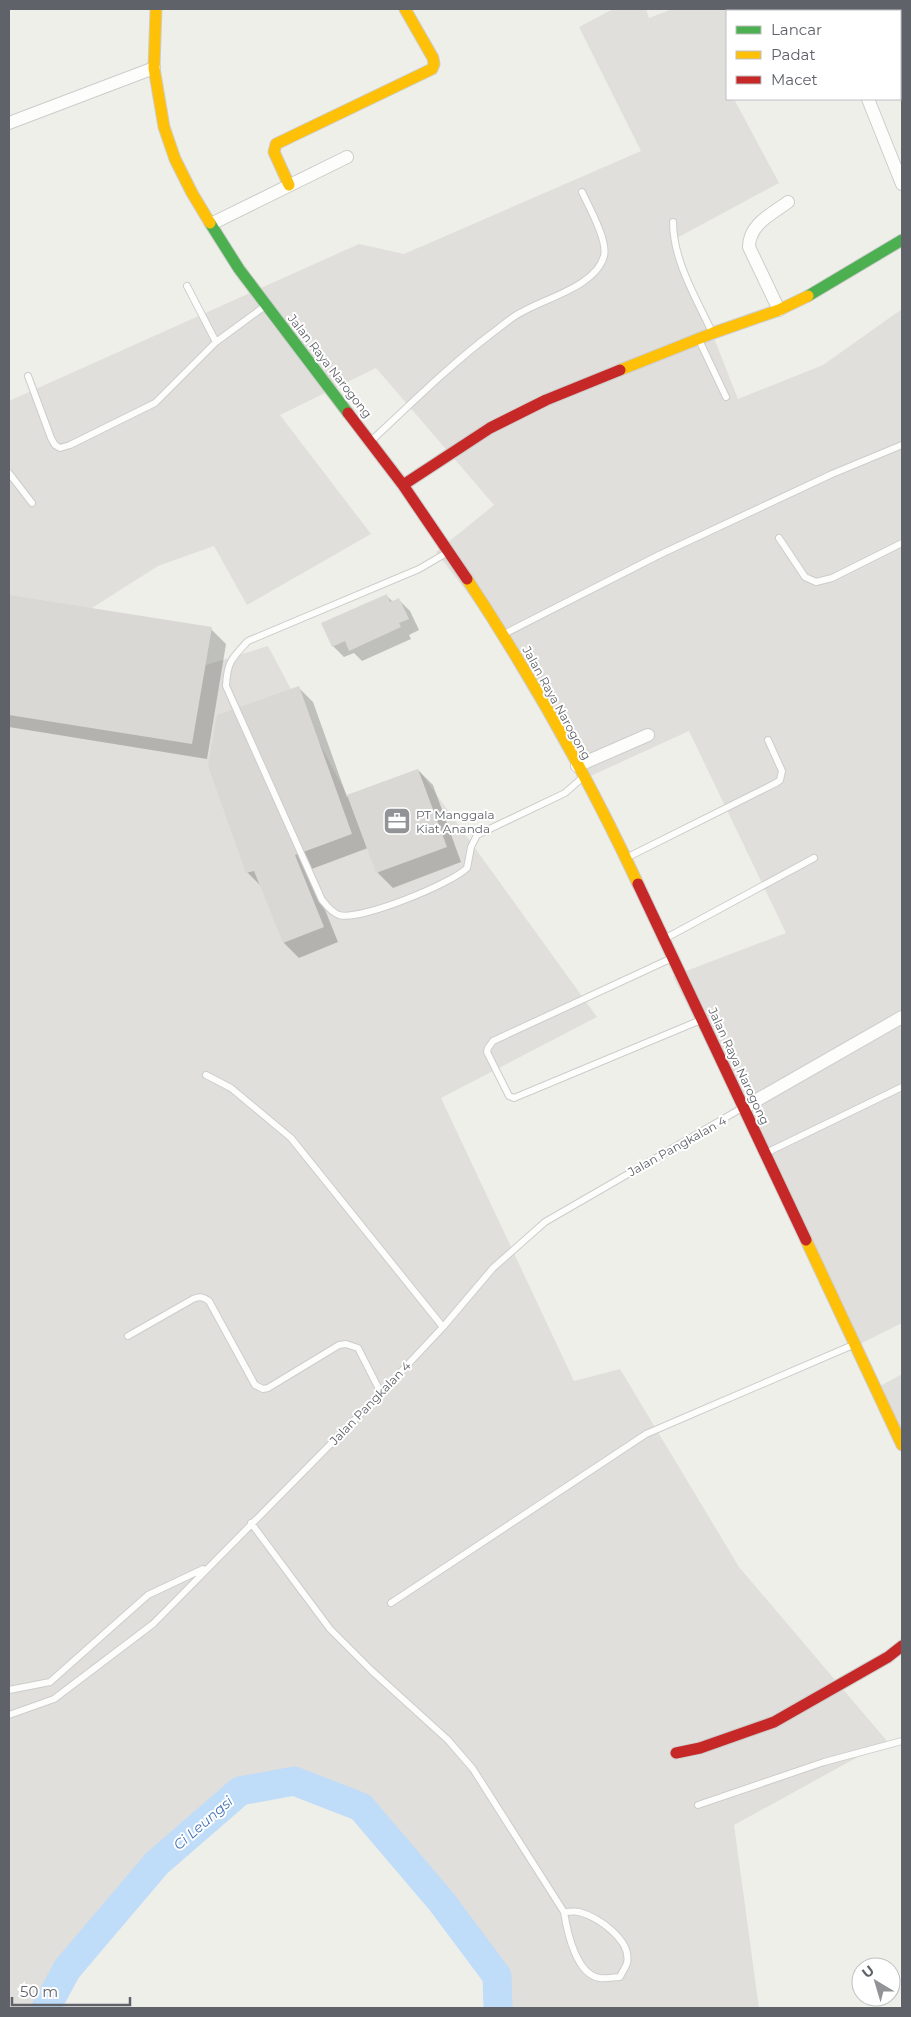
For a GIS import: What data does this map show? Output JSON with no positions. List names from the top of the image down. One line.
{"streets":{"main road":["Jalan Raya Narogong"],"lane":["Jalan Pangkalan 4"]},"crossings":[["Jalan Raya Narogong","Jalan Pangkalan 4"]],"water":["Ci Leungsi"],"places":{"office":["PT Manggala Kiat Ananda"]},"legend":["Lancar","Padat","Macet"],"scale_bar":"50 m","north":"top left"}
